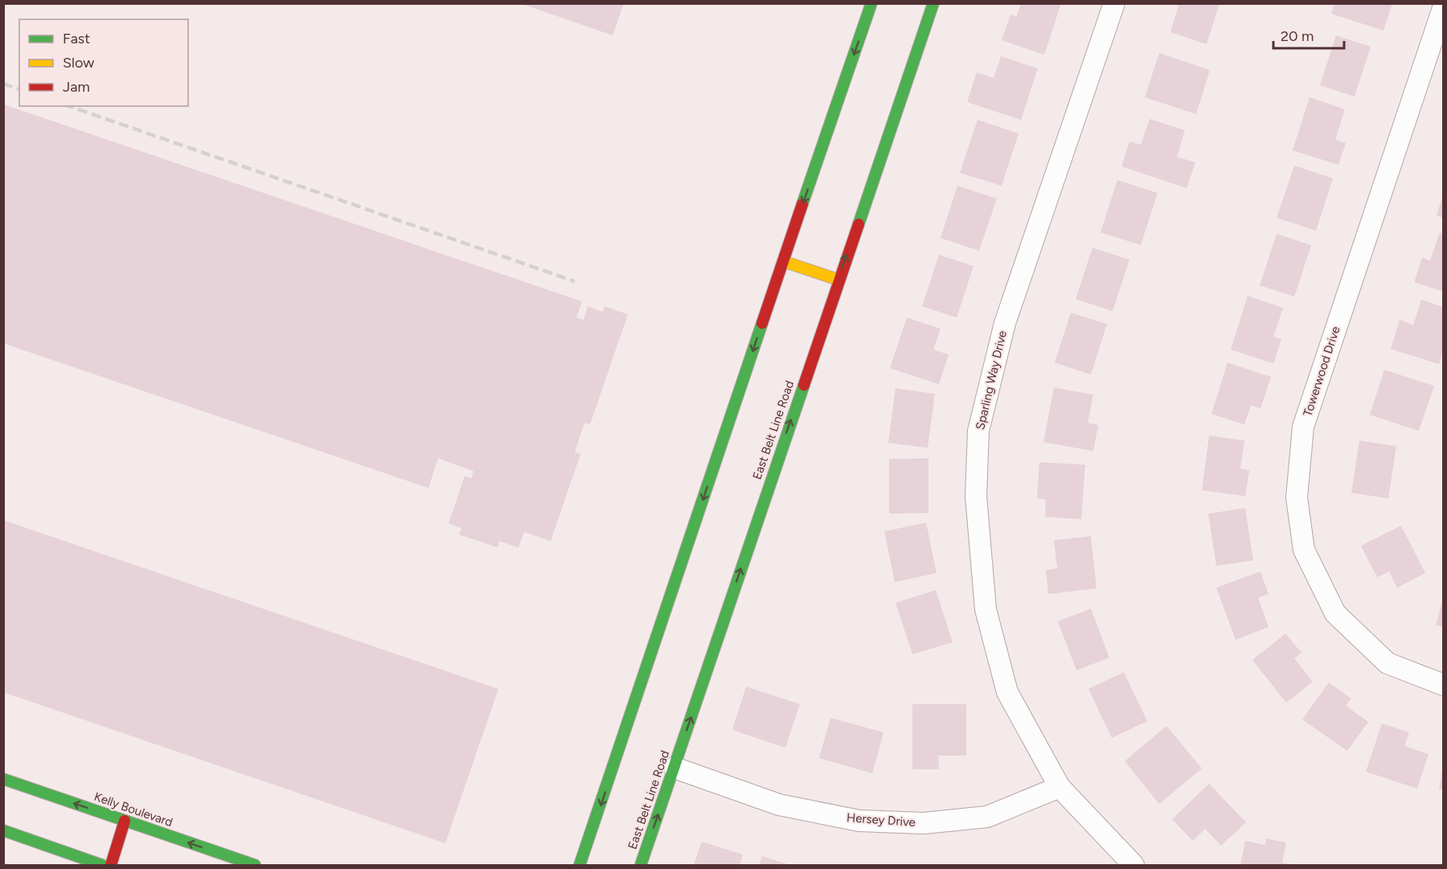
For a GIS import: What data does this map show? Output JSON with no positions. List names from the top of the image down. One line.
{"streets":{"main road":["East Belt Line Road","Kelly Boulevard"],"street":["Towerwood Drive","Sparling Way Drive","Hersey Drive"]},"crossings":[["Sparling Way Drive","Hersey Drive"],["East Belt Line Road","Hersey Drive"]],"legend":["Fast","Slow","Jam"],"scale_bar":"20 m"}
